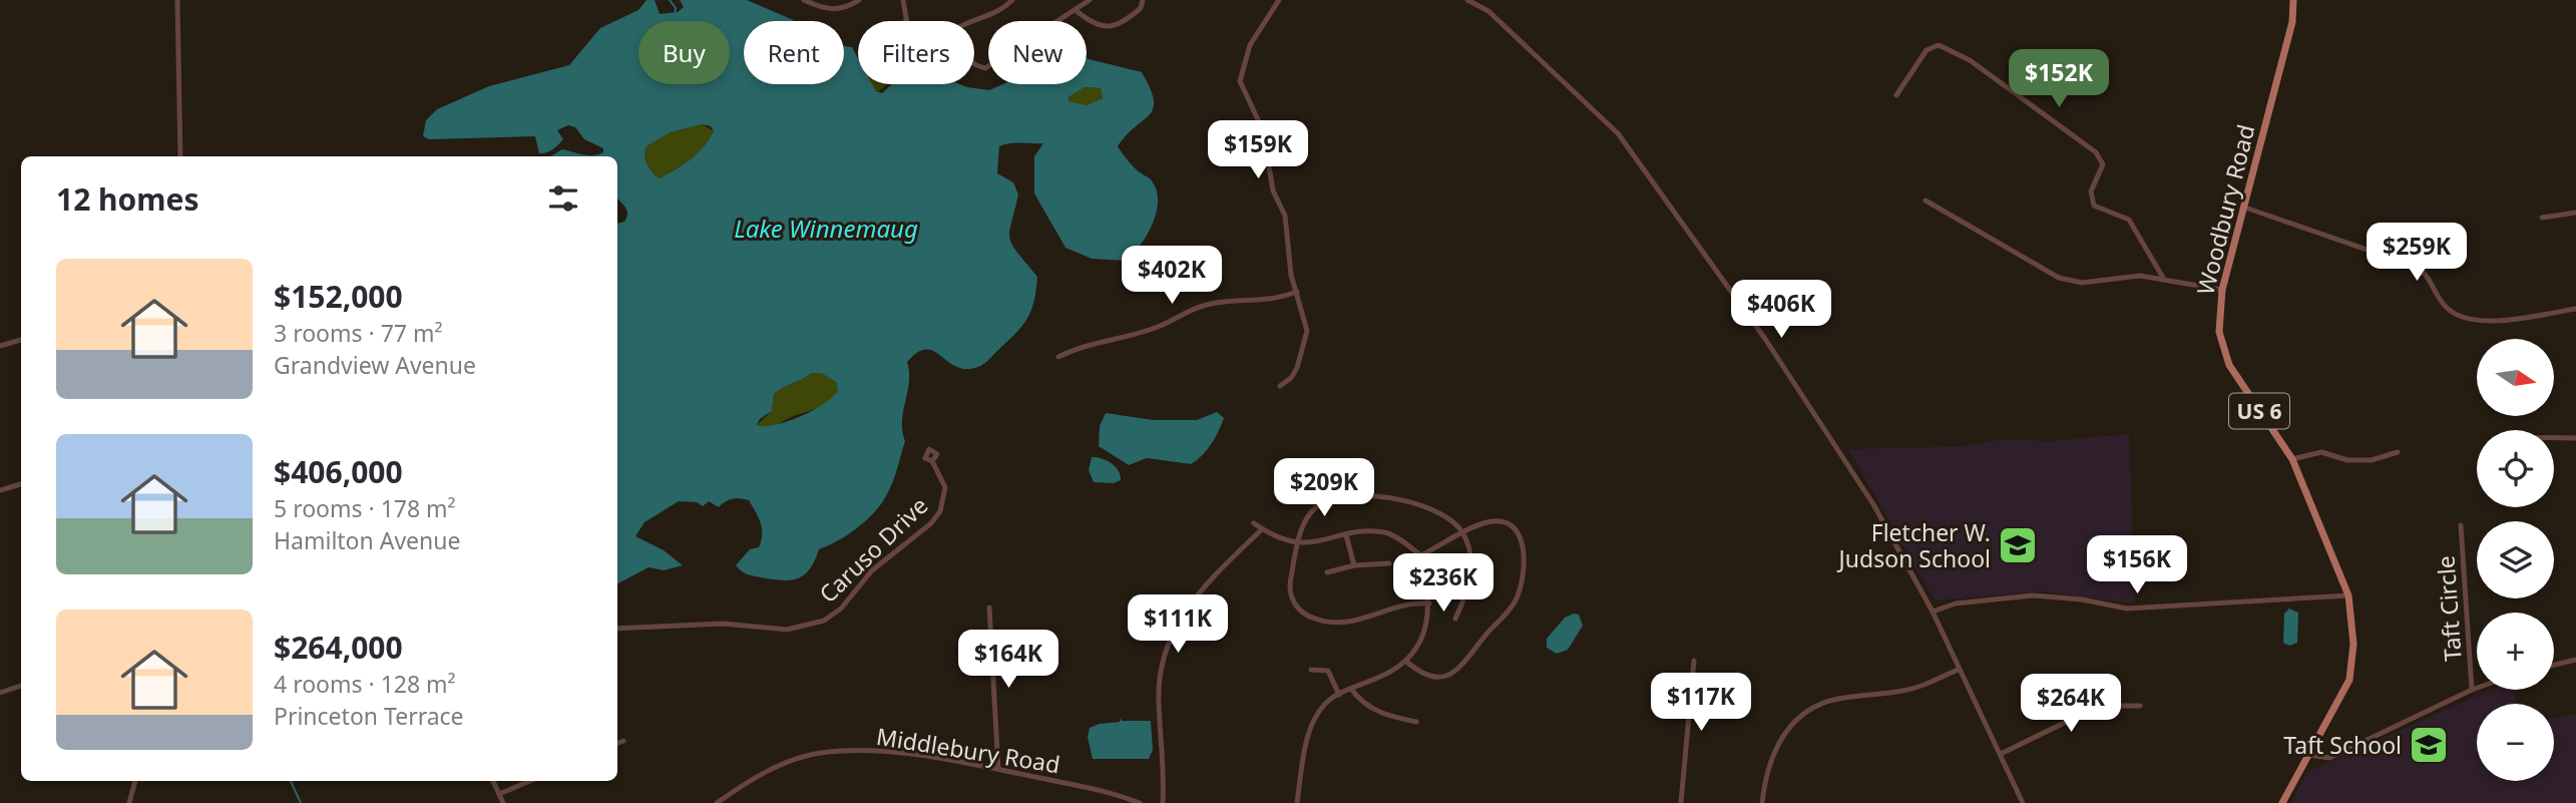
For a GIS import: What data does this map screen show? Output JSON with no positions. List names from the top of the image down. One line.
{"streets":{"main road":["Woodbury Road","US 6"],"street":["Caruso Drive","Taft Circle","Middlebury Road"]},"water":["Lake Winnemaug"],"places":{"school or university":["Fletcher W. Judson School","Taft School"]},"north":"right","page":{"chip":["Buy","Rent","Filters","New"],"price":["$152K","$159K","$259K","$402K","$406K","$209K","$156K","$236K","$111K","$164K","$117K","$264K"],"heading":"12 homes","list":[{"name":"$152,000","note":"3 rooms · 77 m² · Grandview Avenue"},{"name":"$406,000","note":"5 rooms · 178 m² · Hamilton Avenue"},{"name":"$264,000","note":"4 rooms · 128 m² · Princeton Terrace"}],"map_buttons":["+","−"]}}
